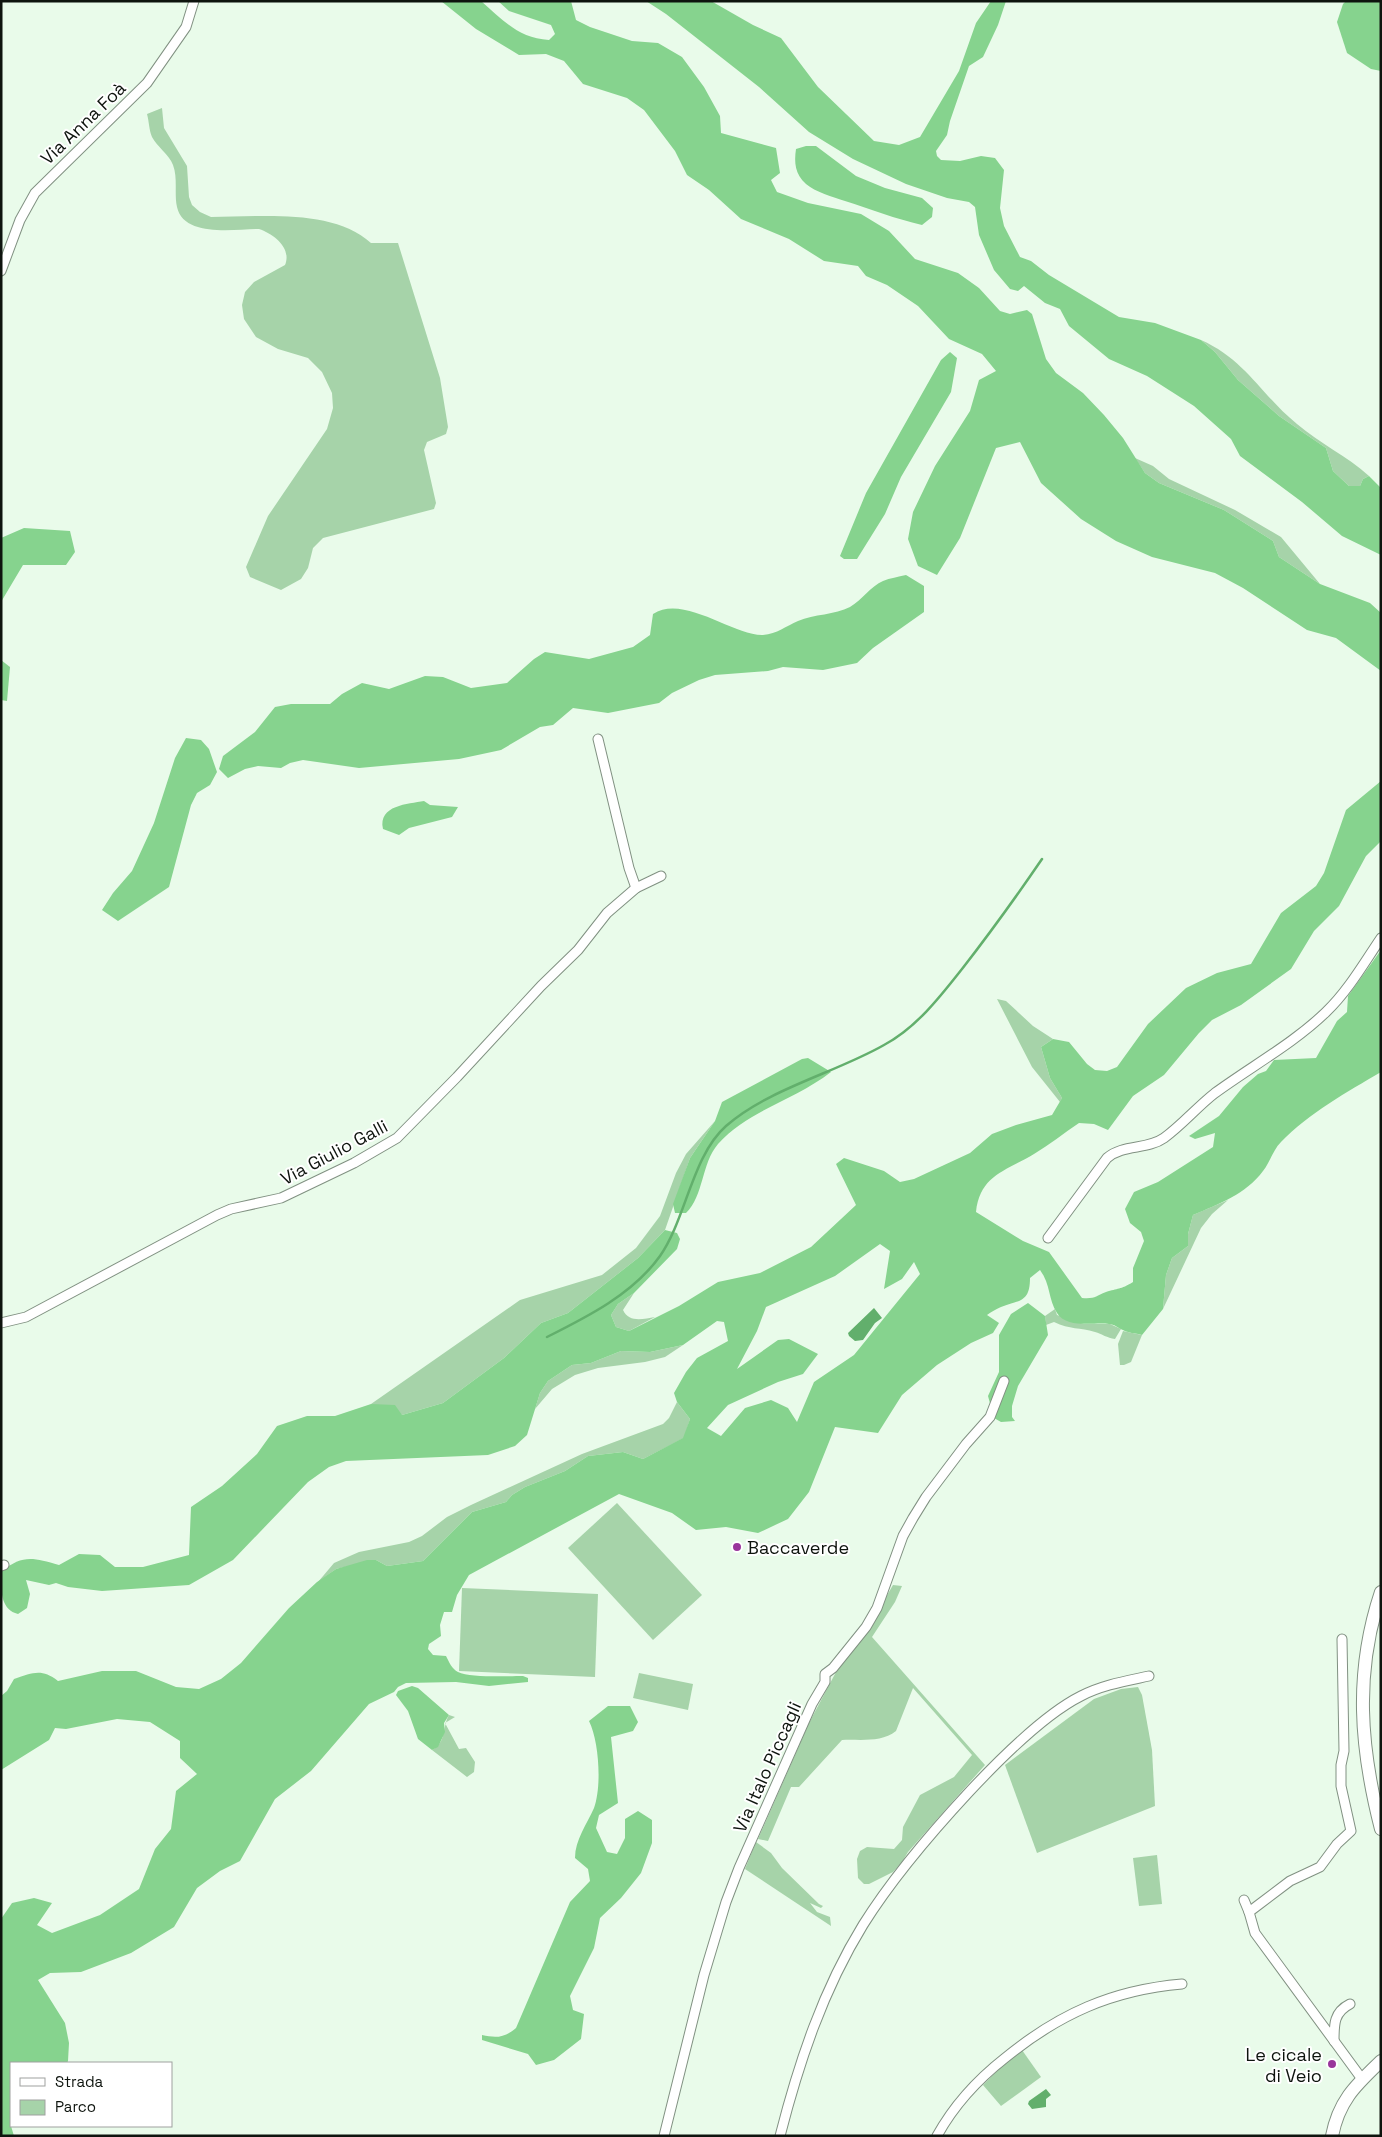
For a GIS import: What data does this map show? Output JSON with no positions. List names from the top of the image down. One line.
{"streets":{"street":["Via Anna Foà","Via Giulio Galli","Via Italo Piccagli"]},"places":["Baccaverde","Le cicale di Veio"],"legend":["Strada","Parco"]}
